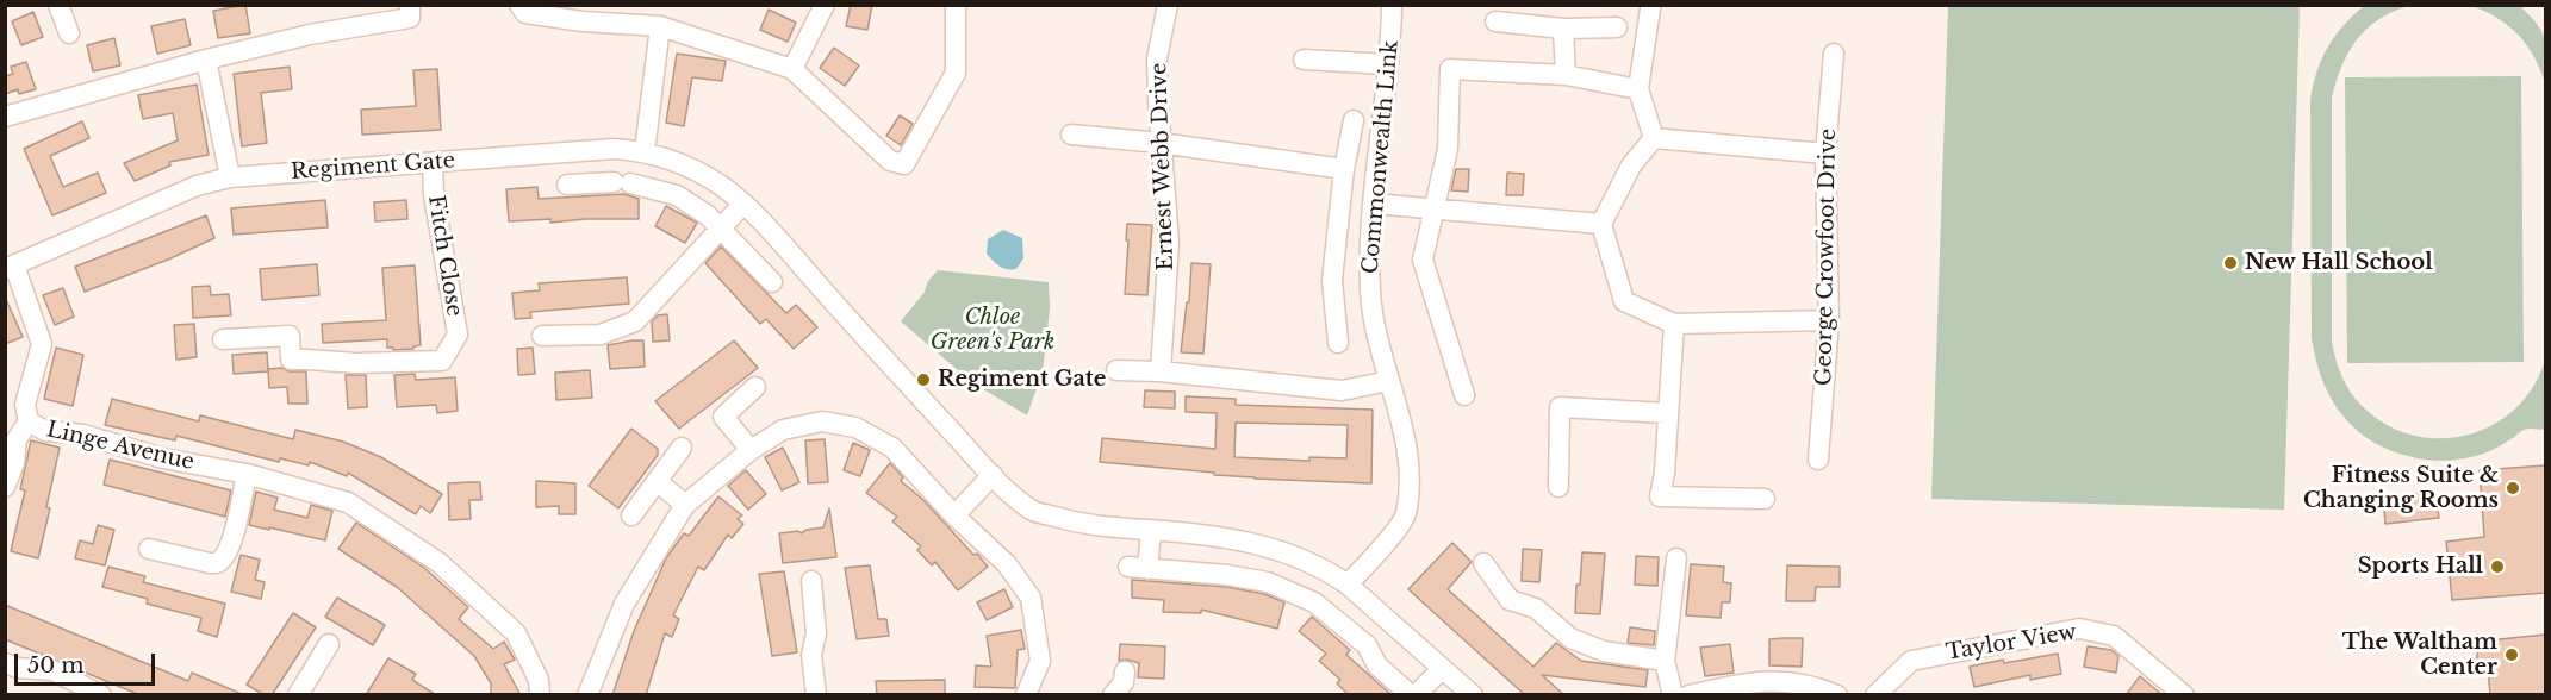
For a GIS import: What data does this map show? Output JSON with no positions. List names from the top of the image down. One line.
{"streets":{"street":["Commonwealth Link","Regiment Gate","Ernest Webb Drive","Fitch Close","George Crowfoot Drive","Linge Avenue","Taylor View"]},"crossings":[["Commonwealth Link","Regiment Gate"],["Regiment Gate","Fitch Close"],["Regiment Gate","Linge Avenue"]],"parks":["Chloe Green's Park"],"places":["New Hall School","Regiment Gate","Fitness Suite & Changing Rooms","Sports Hall","The Waltham Center"],"scale_bar":"50 m"}
